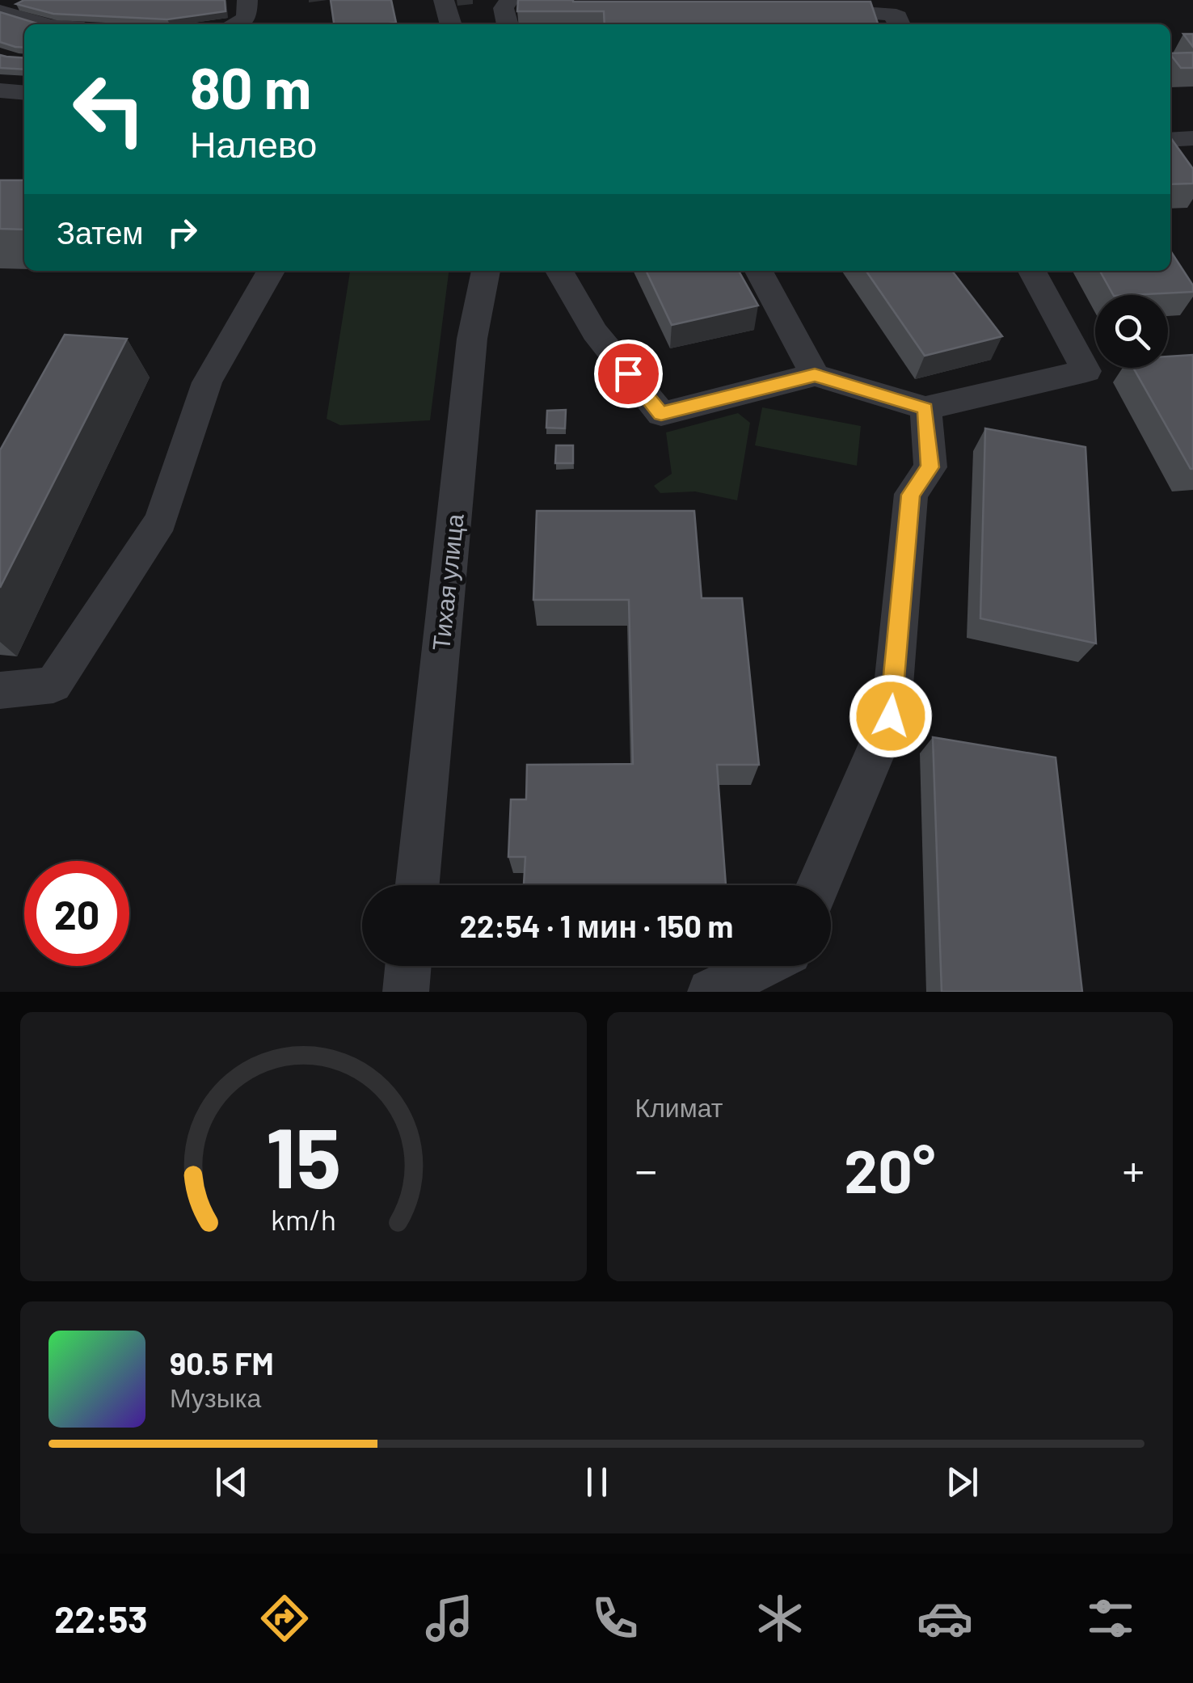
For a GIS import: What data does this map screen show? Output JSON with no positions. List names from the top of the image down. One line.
{"streets":{"street":["Тихая улица"]},"page":{"turn":["80 m","Налево"],"then":"Затем","limit":"20","trip":"22:54 · 1 мин · 150 m","tile":"Климат","heat":["−","20°","+"],"song":["90.5 FM","Музыка"],"tabs":"22:53","gauge":["15","km/h"]}}
